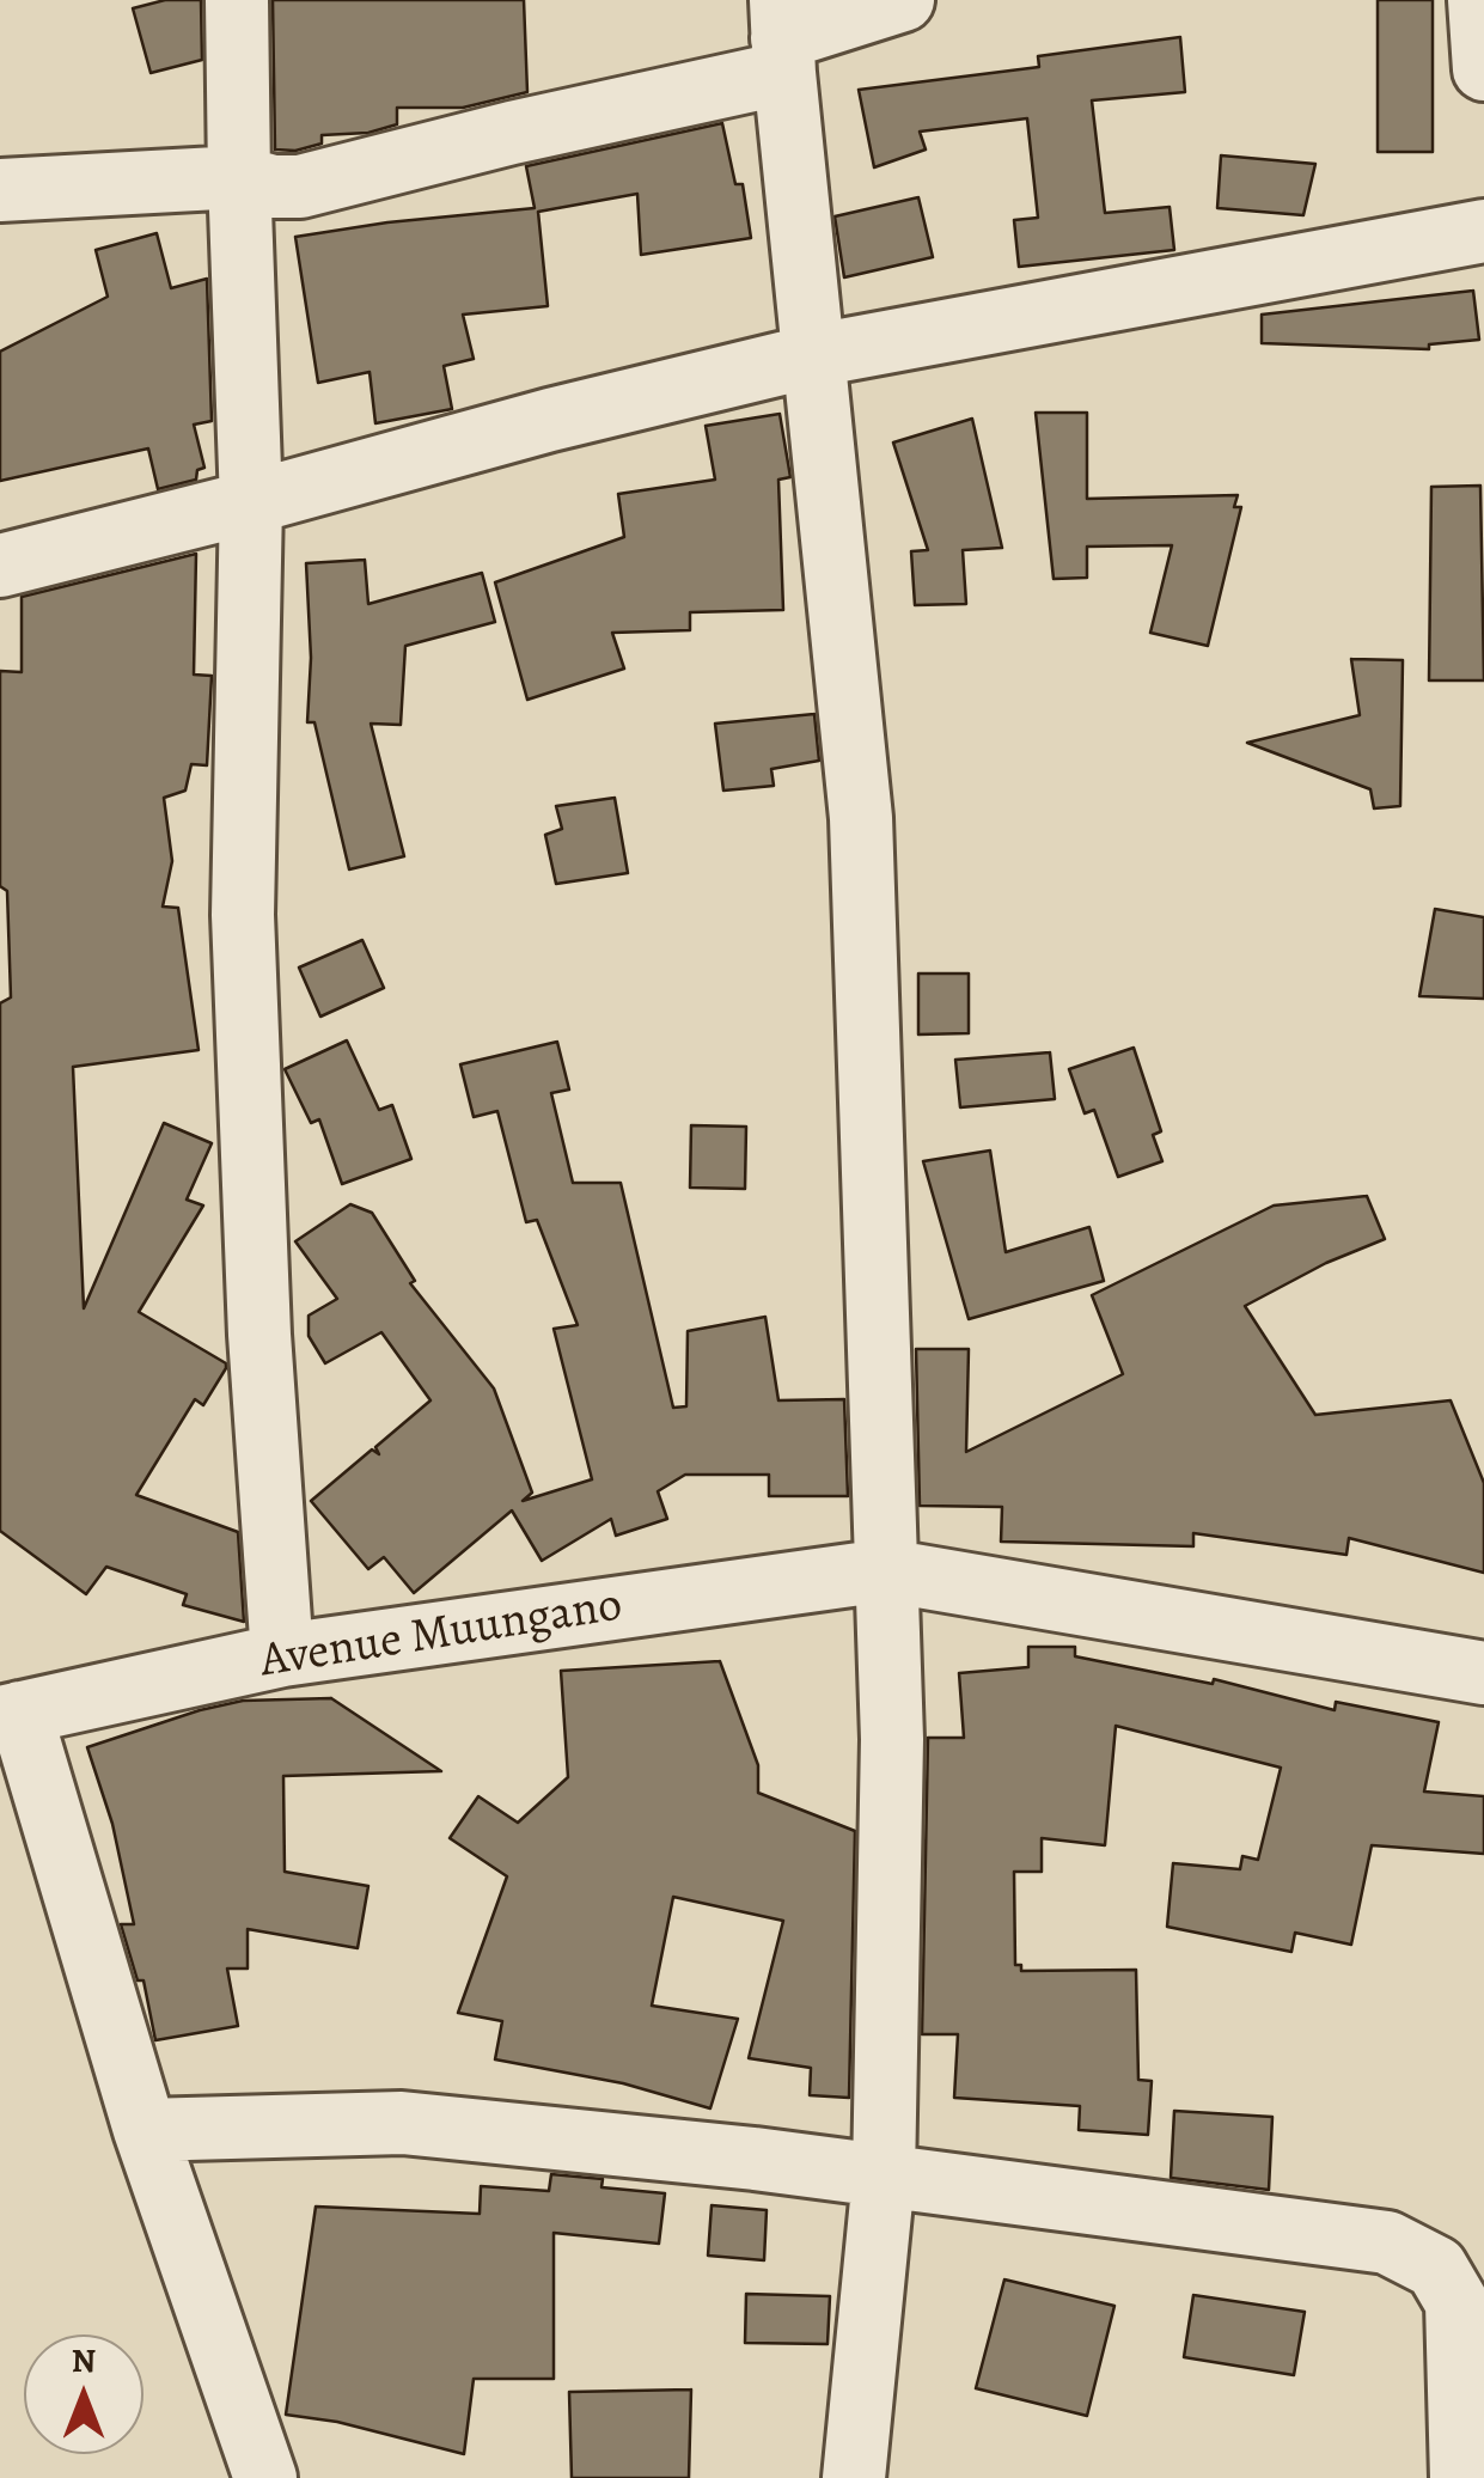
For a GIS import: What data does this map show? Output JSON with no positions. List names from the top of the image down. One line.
{"streets":{"street":["Avenue Muungano"]},"north":"top"}
